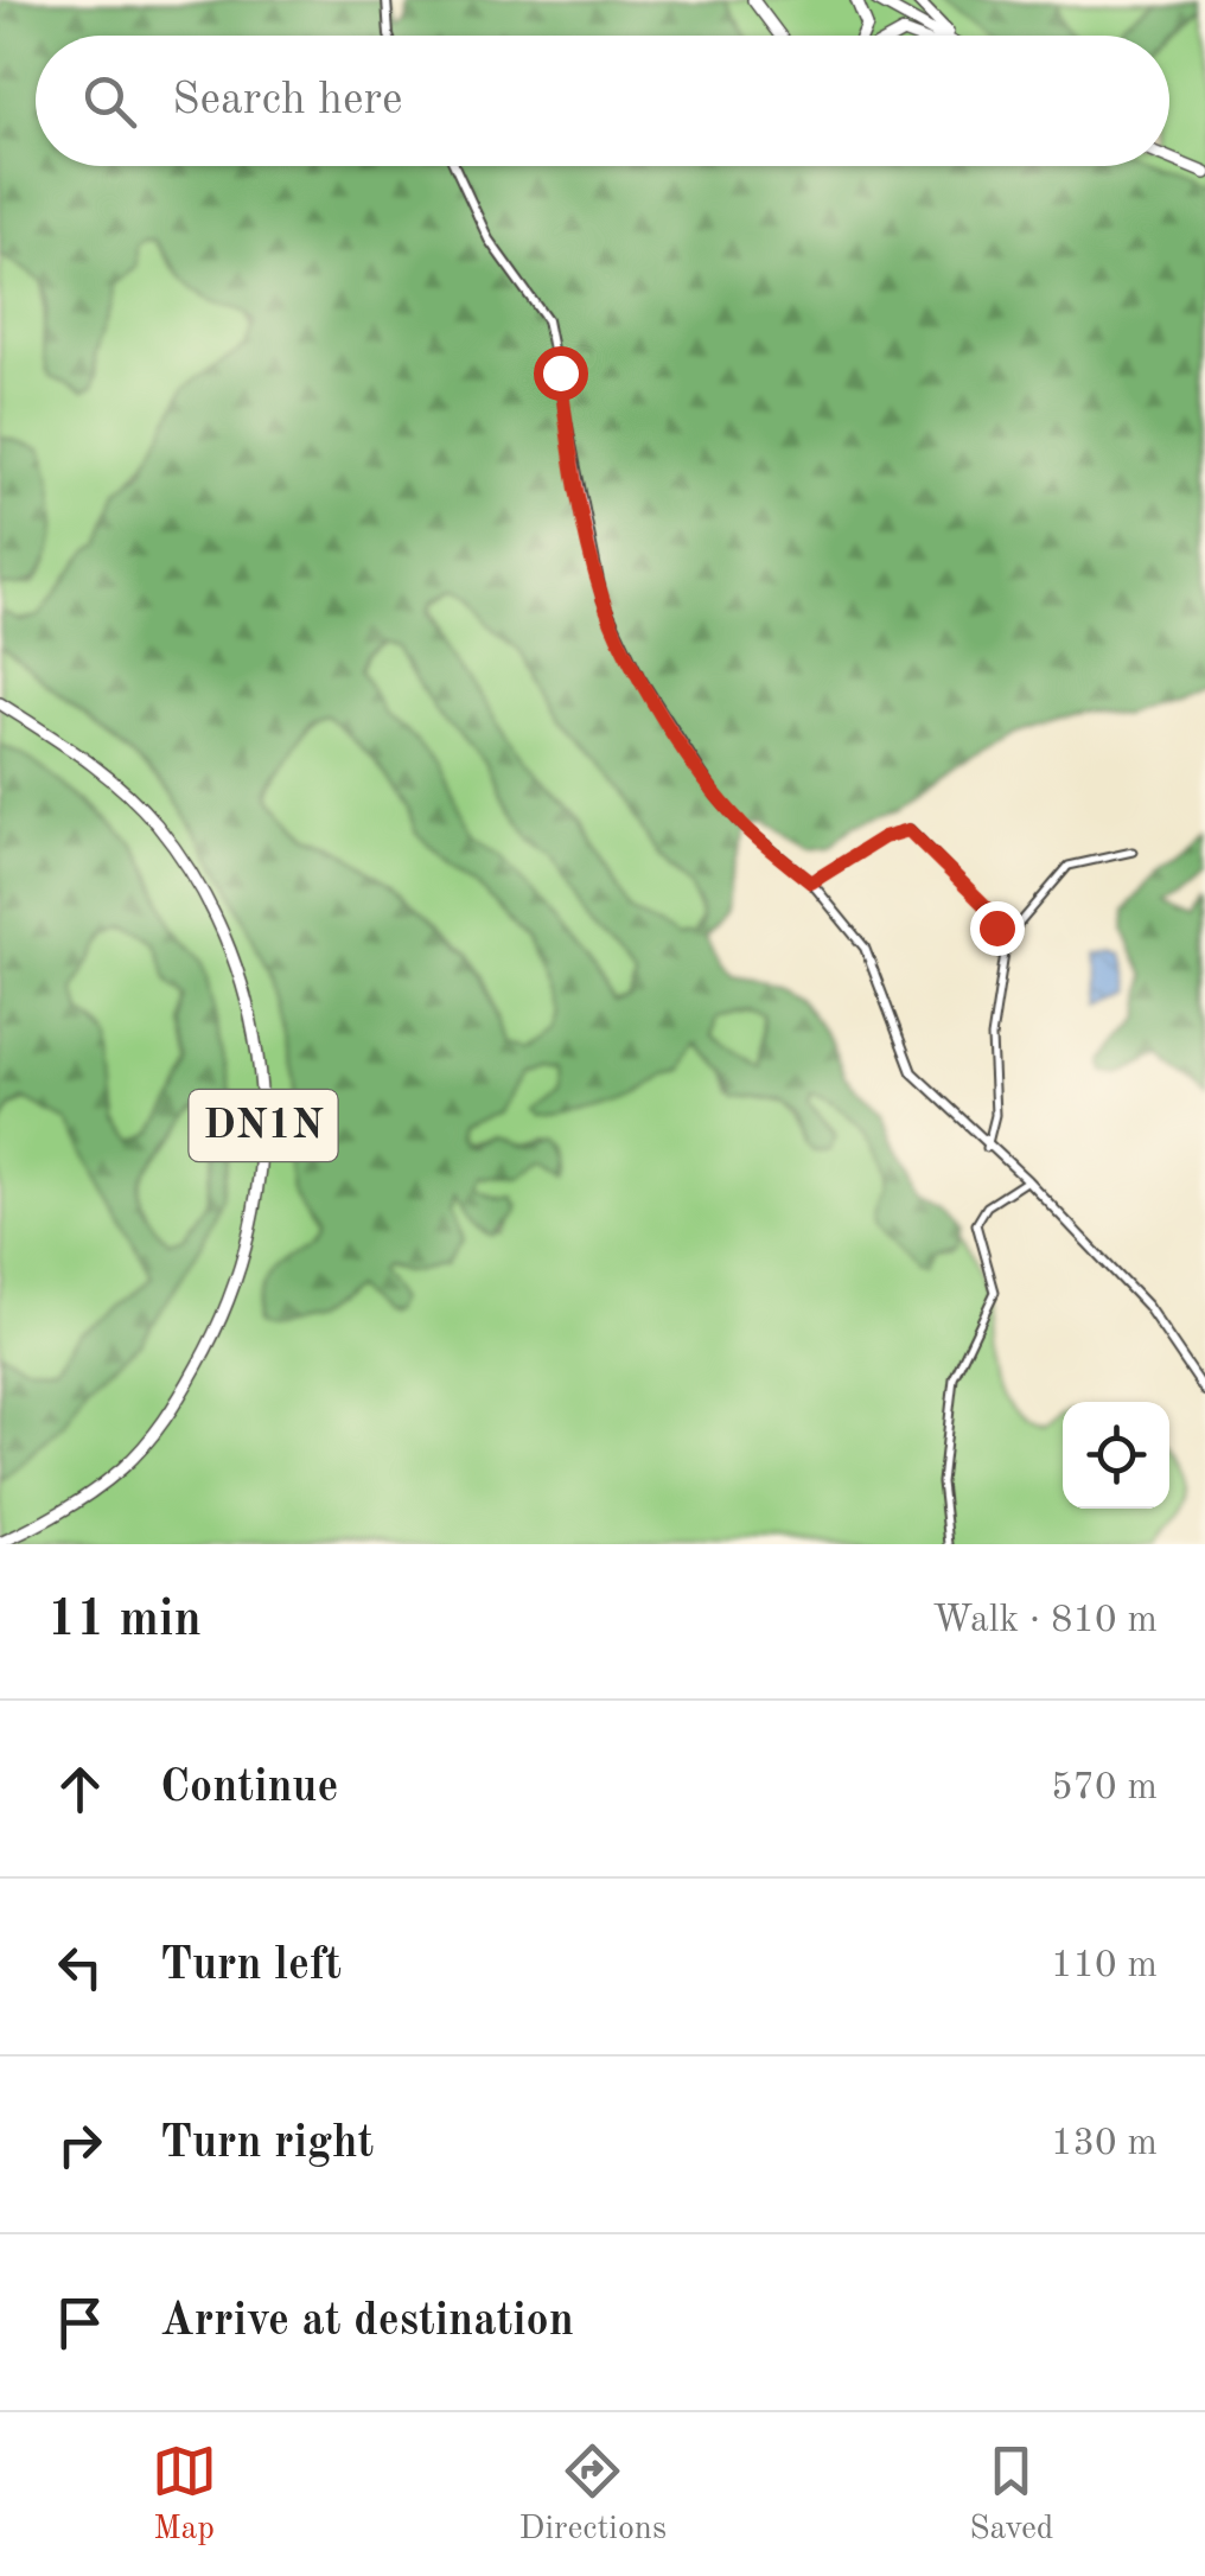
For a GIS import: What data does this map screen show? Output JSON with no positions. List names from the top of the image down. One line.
{"streets":{"highway":["DN1N"]},"page":{"search":"Search here","heading":["11 min","Walk · 810 m"],"list":[["Continue","570 m"],["Turn left","110 m"],["Turn right","130 m"],"Arrive at destination"],"nav":["Map","Directions","Saved"]}}
